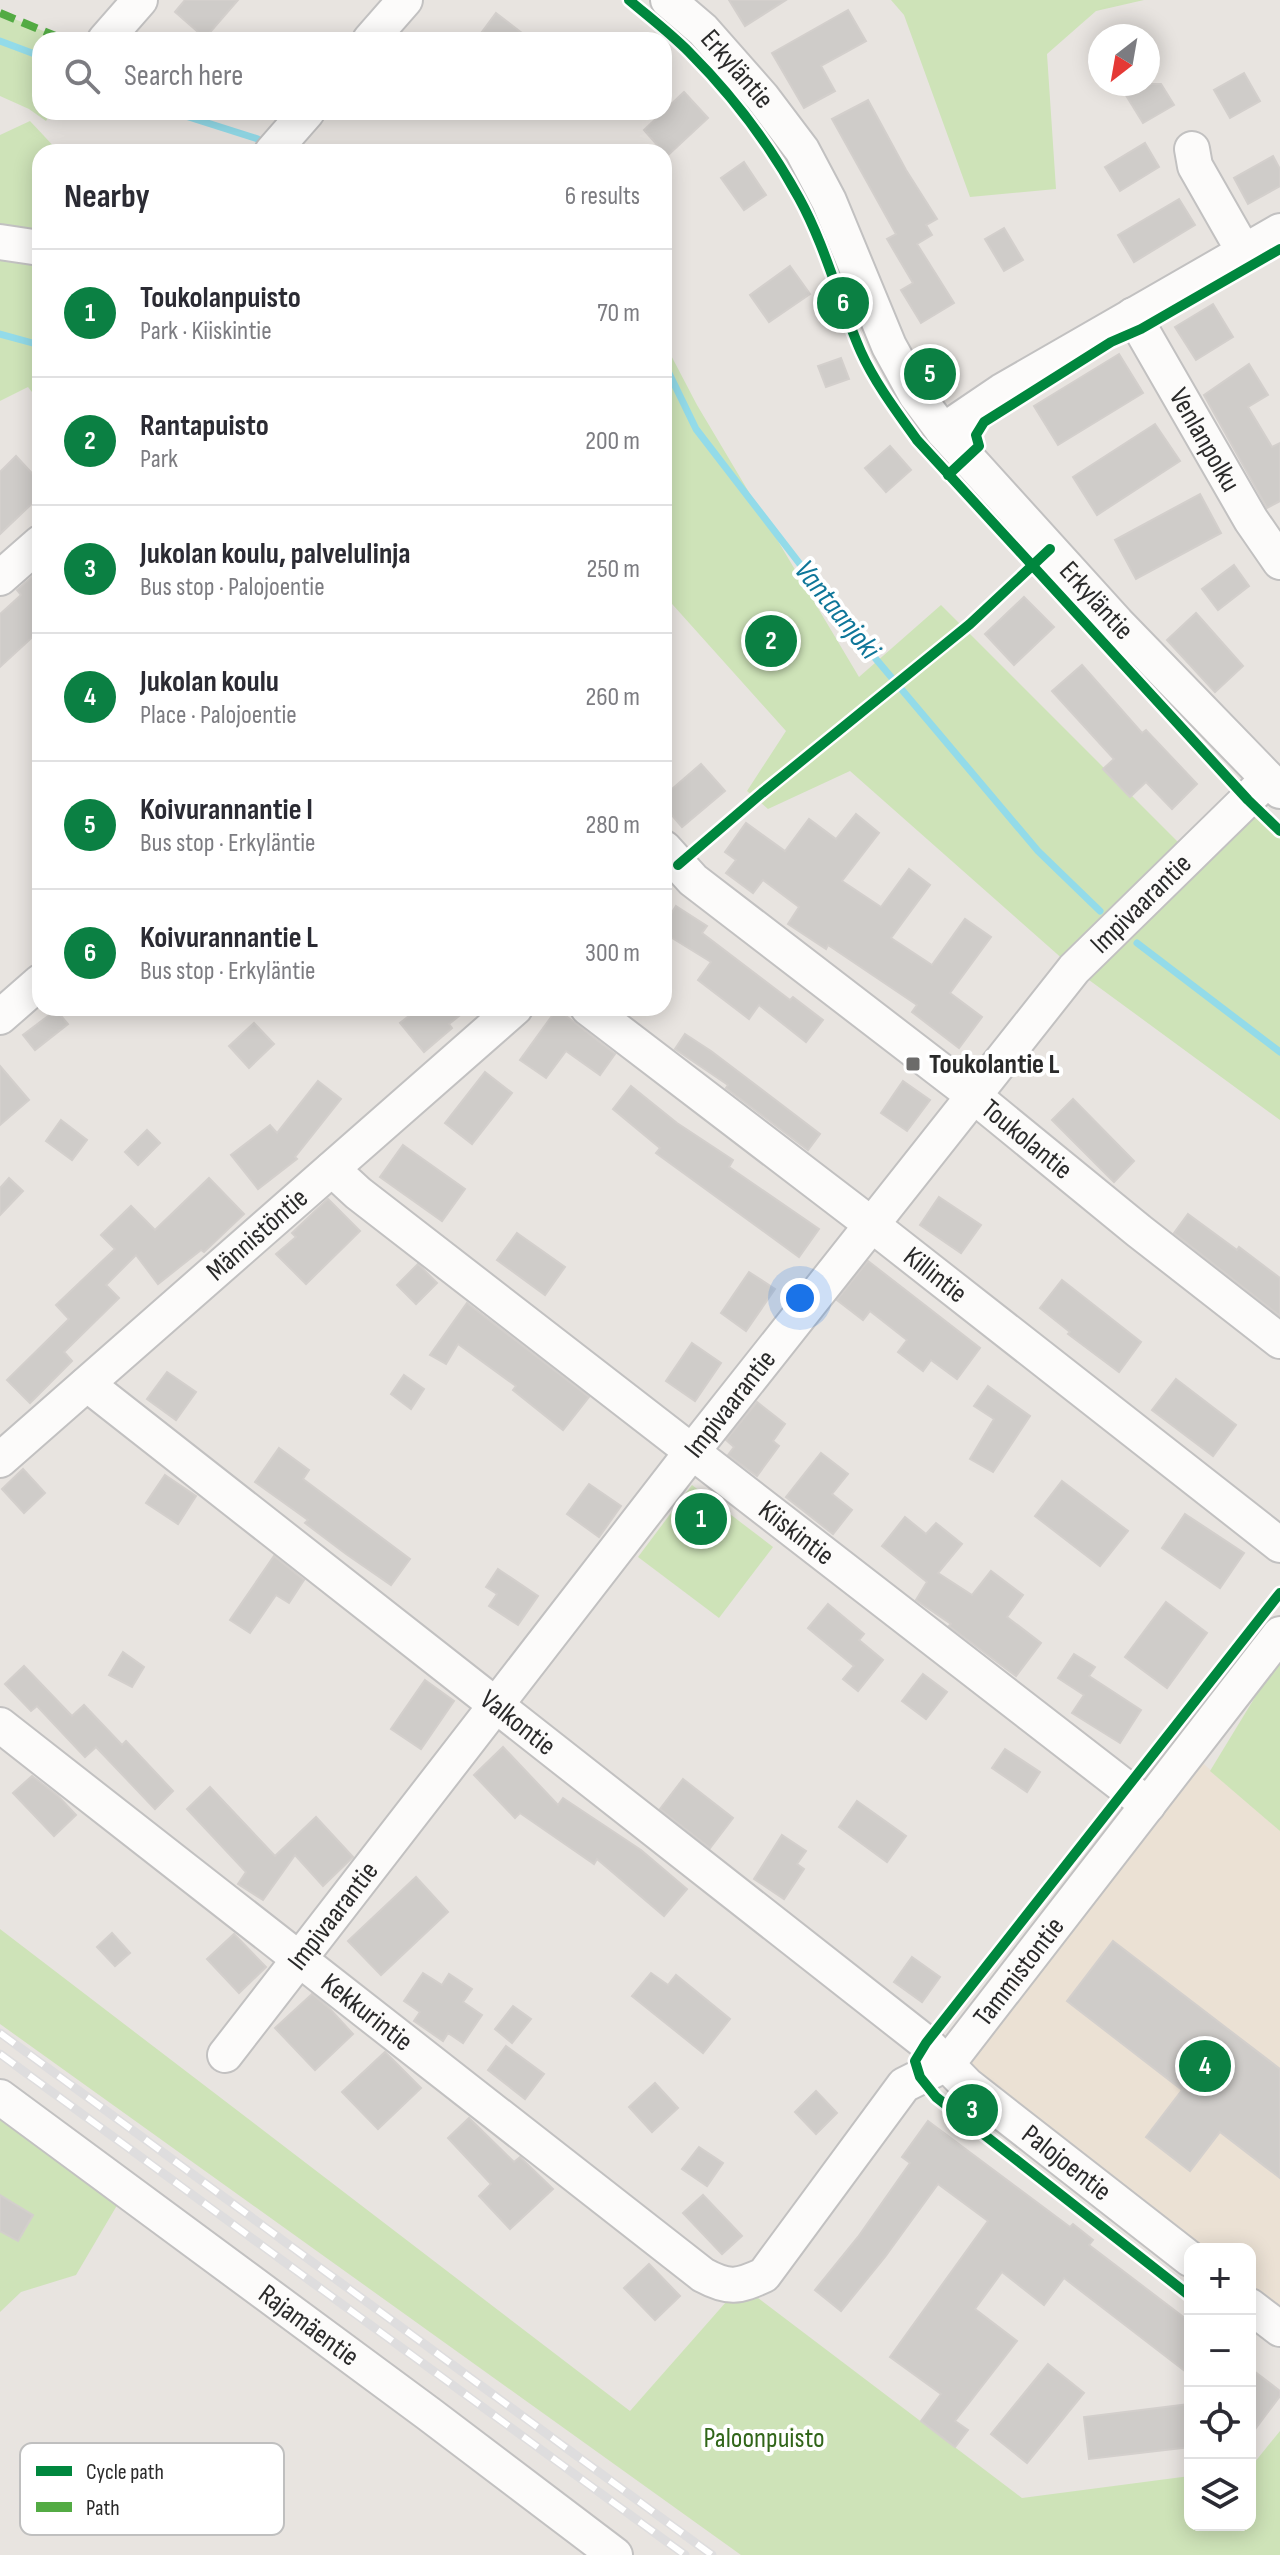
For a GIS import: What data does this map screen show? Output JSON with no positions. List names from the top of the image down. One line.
{"streets":{"street":["Erkyläntie","Venlanpolku","Impivaarantie","Toukolantie","Männistöntie","Killintie","Kiiskintie","Valkontie","Tammistontie","Kekkurintie","Palojoentie","Rajamäentie"]},"crossings":[["Erkyläntie","Impivaarantie"],["Impivaarantie","Toukolantie"],["Impivaarantie","Killintie"],["Impivaarantie","Kiiskintie"],["Impivaarantie","Valkontie"],["Impivaarantie","Kekkurintie"],["Männistöntie","Kiiskintie"],["Männistöntie","Valkontie"],["Kiiskintie","Tammistontie"],["Valkontie","Tammistontie"],["Valkontie","Palojoentie"],["Tammistontie","Kekkurintie"],["Tammistontie","Palojoentie"]],"water":["Vantaanjoki"],"parks":["Paloonpuisto"],"places":{"transit":["Toukolantie L"]},"legend":["Cycle path","Path"],"north":"bottom left","page":{"search":"Search here","heading":["Nearby","6 results"],"list":[{"mark":"1","name":"Toukolanpuisto","note":"Park · Kiiskintie","value":"70 m"},{"mark":"2","name":"Rantapuisto","note":"Park","value":"200 m"},{"mark":"3","name":"Jukolan koulu, palvelulinja","note":"Bus stop · Palojoentie","value":"250 m"},{"mark":"4","name":"Jukolan koulu","note":"Place · Palojoentie","value":"260 m"},{"mark":"5","name":"Koivurannantie I","note":"Bus stop · Erkyläntie","value":"280 m"},{"mark":"6","name":"Koivurannantie L","note":"Bus stop · Erkyläntie","value":"300 m"}],"pins":["6","5","2","1","4","3"],"map_buttons":["+","−"]}}
